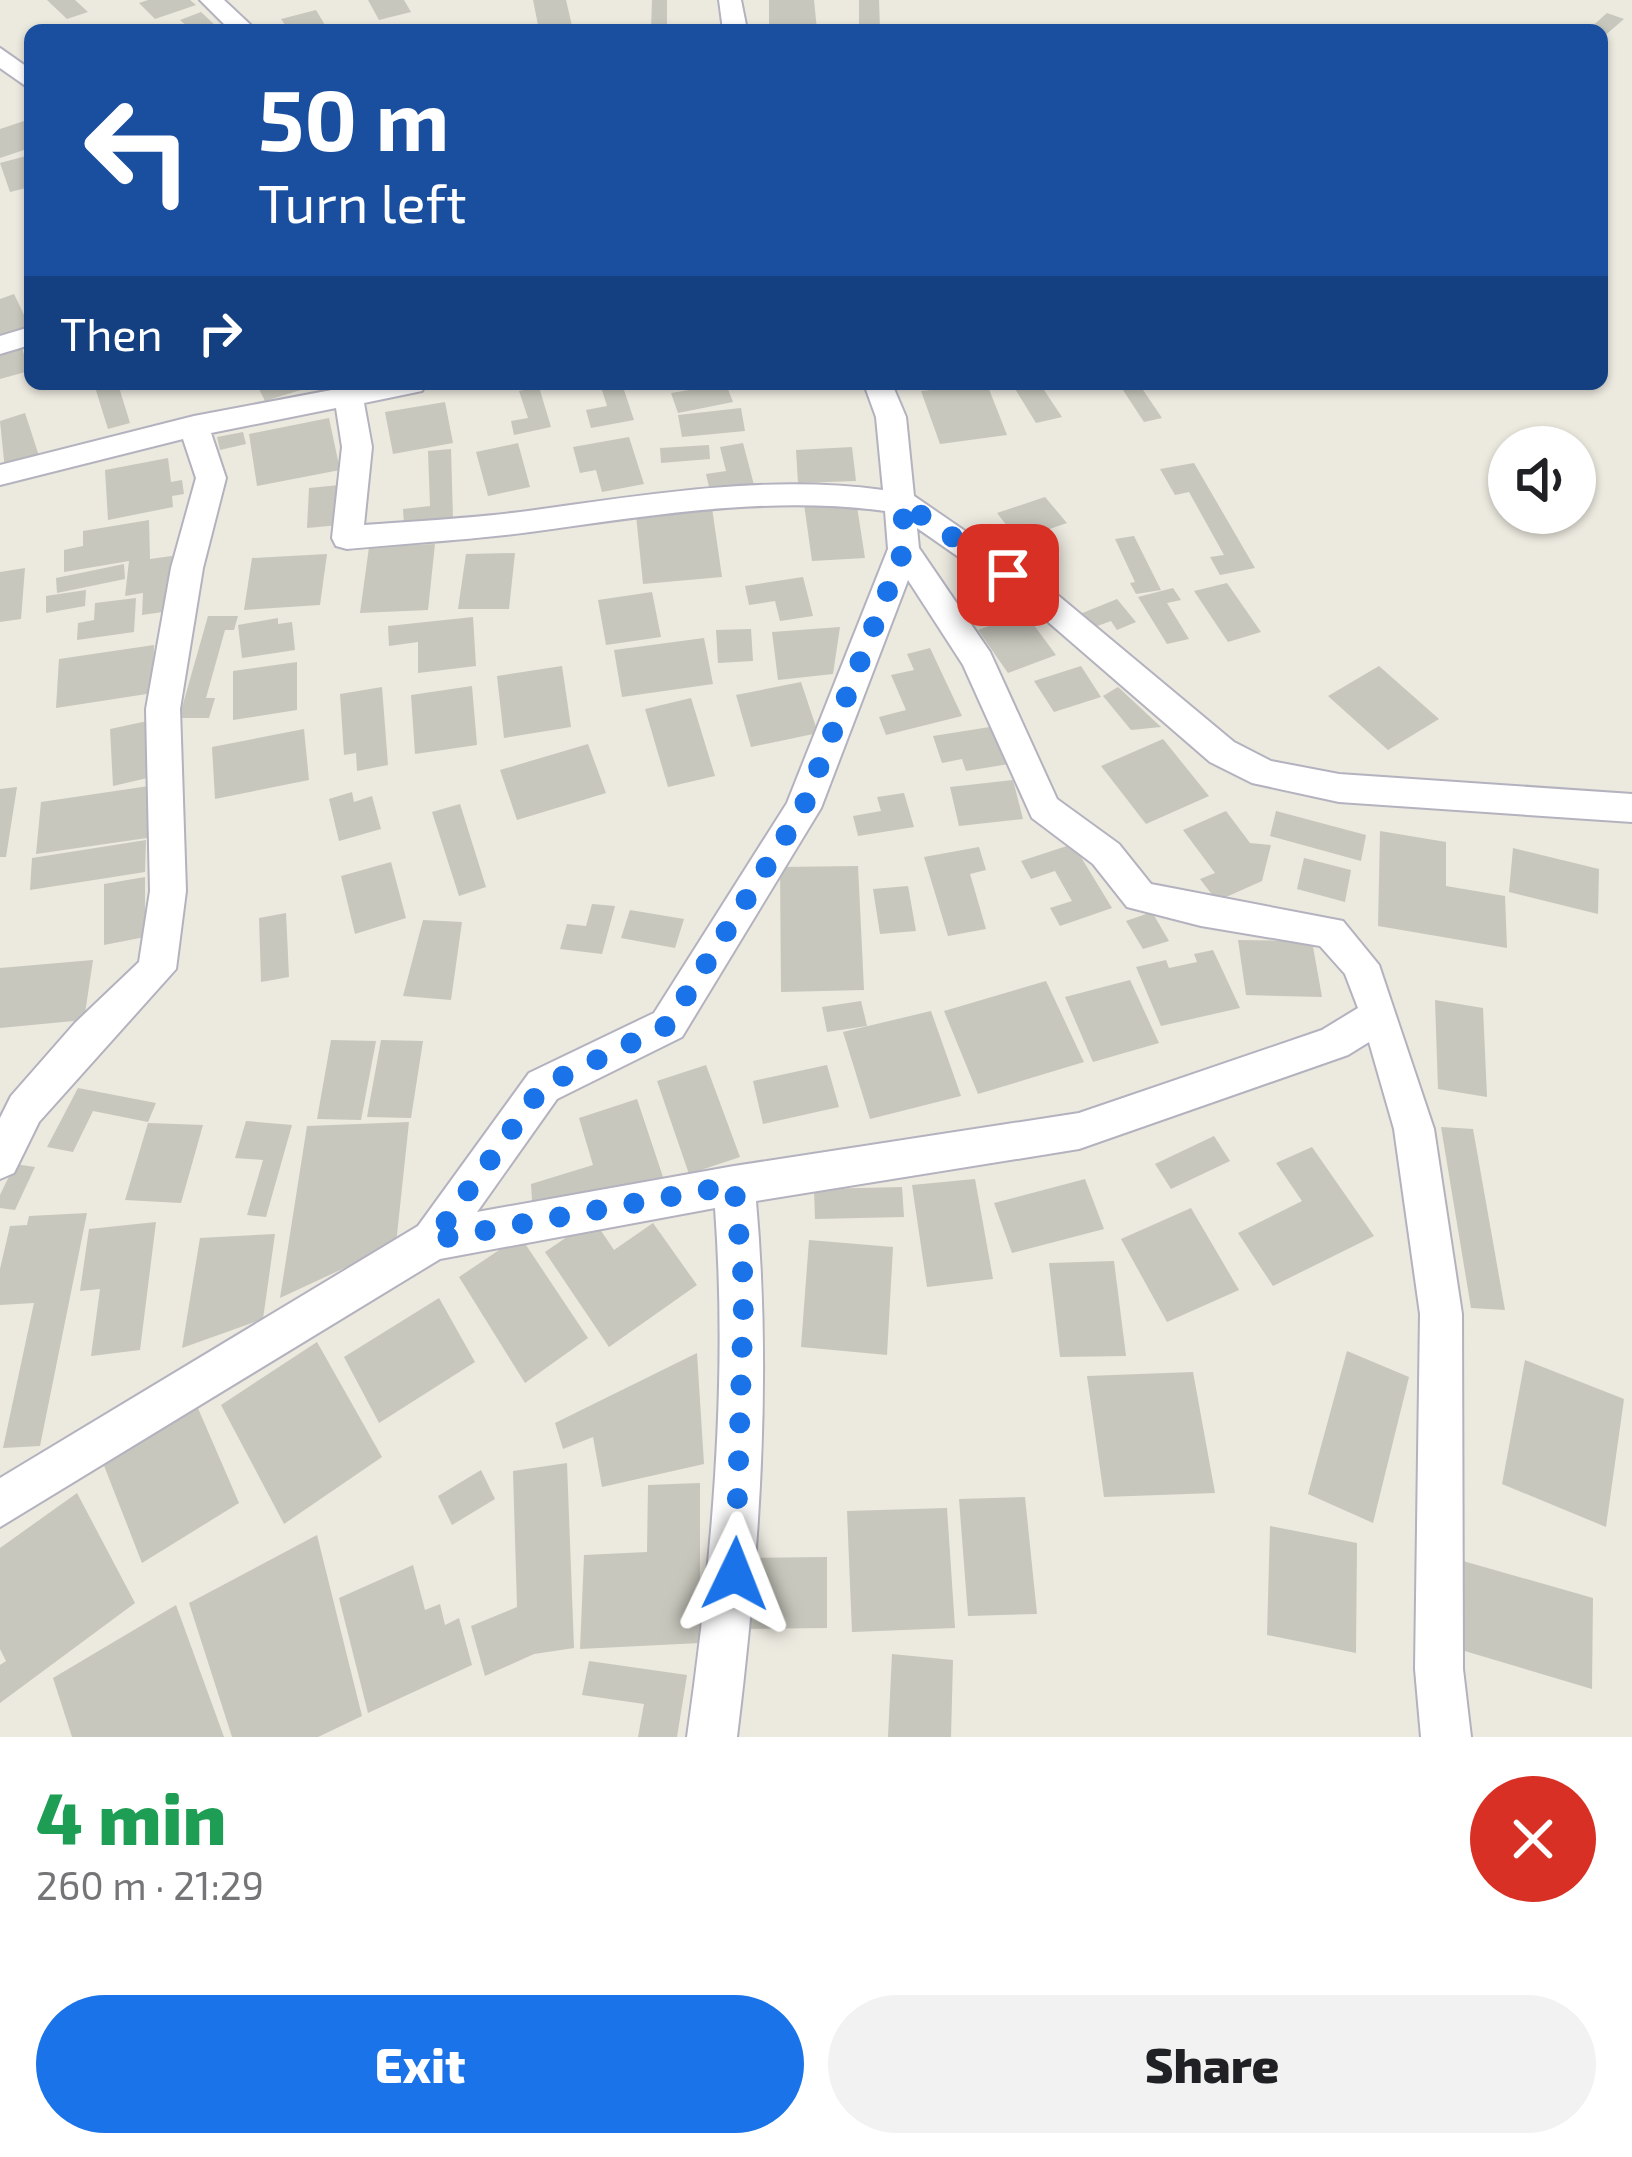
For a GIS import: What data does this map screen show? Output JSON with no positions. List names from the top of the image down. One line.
{"page":{"turn":["50 m","Turn left"],"then":"Then","heading":["4 min","260 m · 21:29"],"buttons":["Exit","Share"]}}
